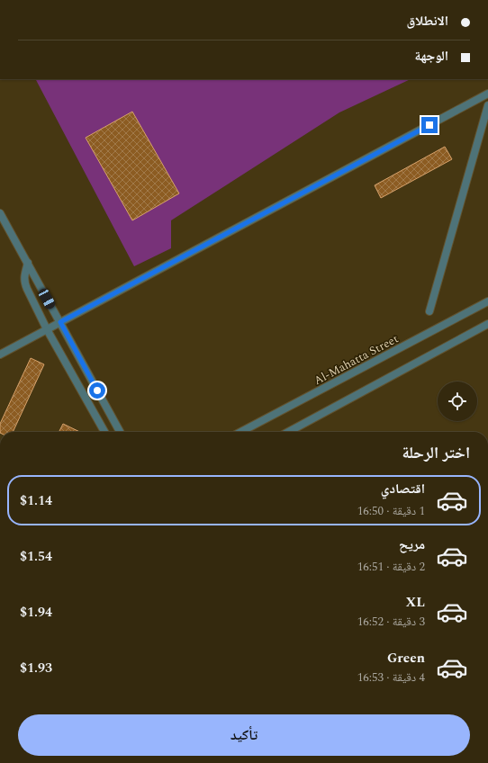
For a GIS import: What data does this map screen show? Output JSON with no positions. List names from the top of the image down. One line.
{"streets":{"street":["Al-Mahatta Street"]},"page":{"banner":["الانطلاق","الوجهة"],"heading":"اختر الرحلة","list":[{"name":"اقتصادي","note":"1 دقيقة · 16:50","value":"$1.14"},{"name":"مريح","note":"2 دقيقة · 16:51","value":"$1.54"},{"name":"XL","note":"3 دقيقة · 16:52","value":"$1.94"},{"name":"Green","note":"4 دقيقة · 16:53","value":"$1.93"}],"buttons":"تأكيد"}}
